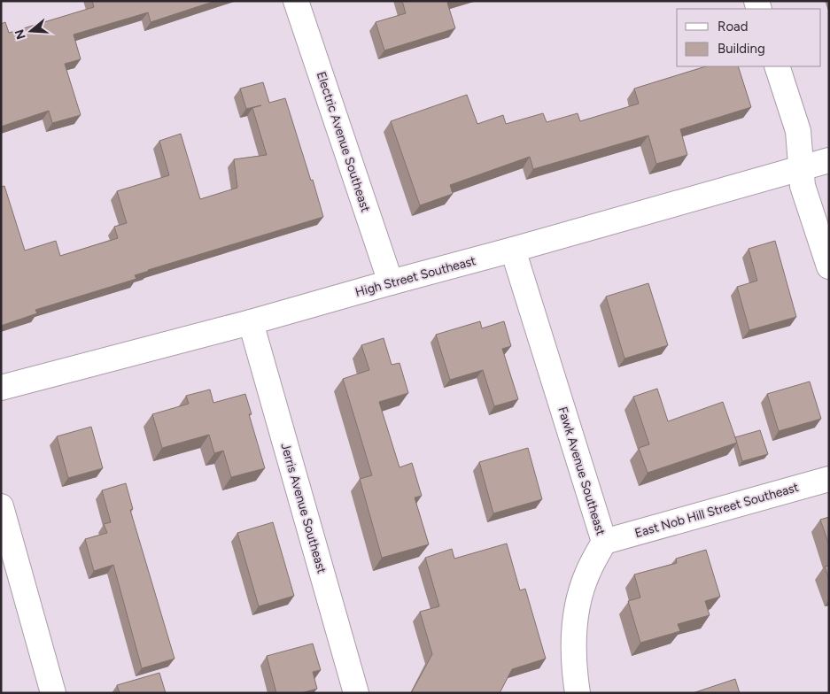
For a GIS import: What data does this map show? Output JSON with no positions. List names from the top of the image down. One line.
{"streets":{"street":["Electric Avenue Southeast","High Street Southeast","Fawk Avenue Southeast","Jerris Avenue Southeast","East Nob Hill Street Southeast"]},"crossings":[["Electric Avenue Southeast","High Street Southeast"],["High Street Southeast","Fawk Avenue Southeast"],["High Street Southeast","Jerris Avenue Southeast"],["Fawk Avenue Southeast","East Nob Hill Street Southeast"]],"legend":["Road","Building"],"north":"left"}
